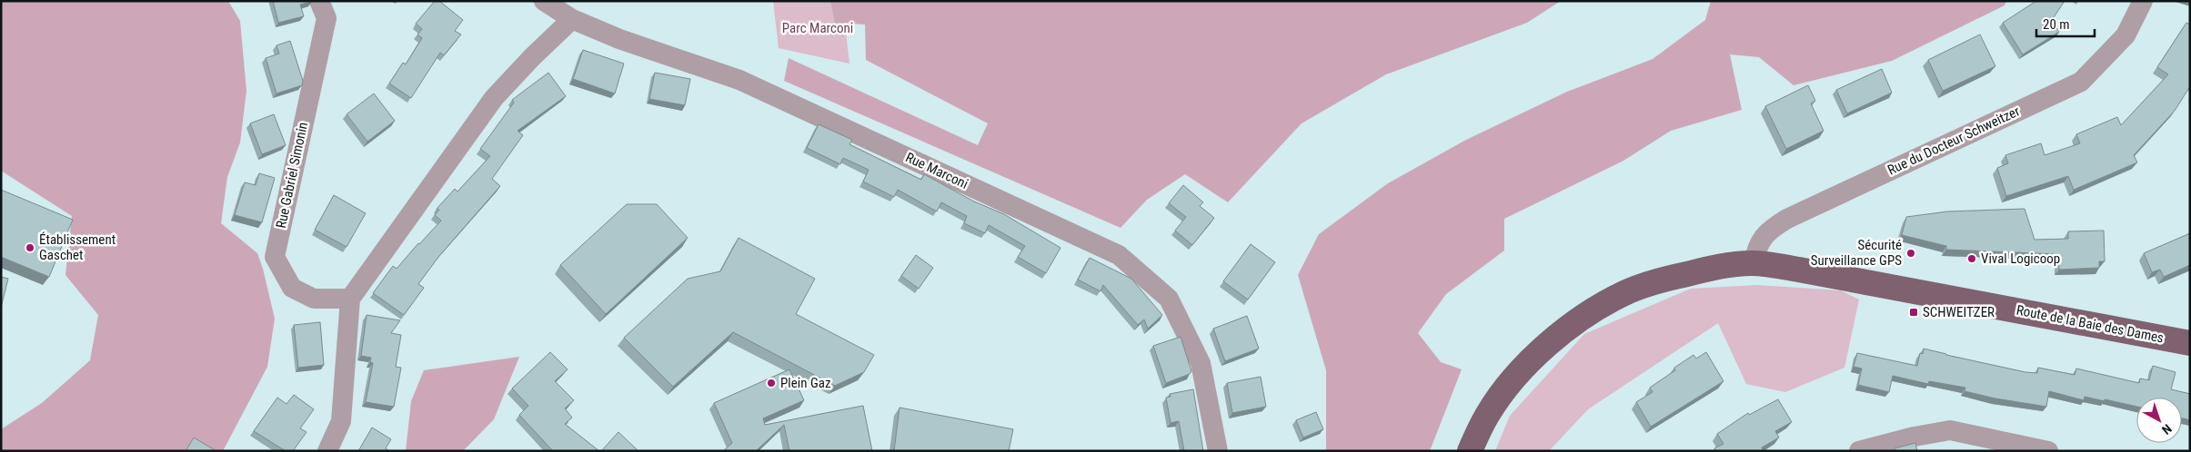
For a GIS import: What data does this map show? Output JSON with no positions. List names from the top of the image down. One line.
{"streets":{"main road":["Route de la Baie des Dames"],"street":["Rue du Docteur Schweitzer","Rue Marconi","Rue Gabriel Simonin"]},"crossings":[["Rue du Docteur Schweitzer","Route de la Baie des Dames"]],"parks":["Parc Marconi"],"places":{"other":["Établissement Gaschet","Sécurité Surveillance GPS","Vival Logicoop","Plein Gaz"],"transit":["SCHWEITZER"]},"scale_bar":"20 m","north":"bottom right"}
